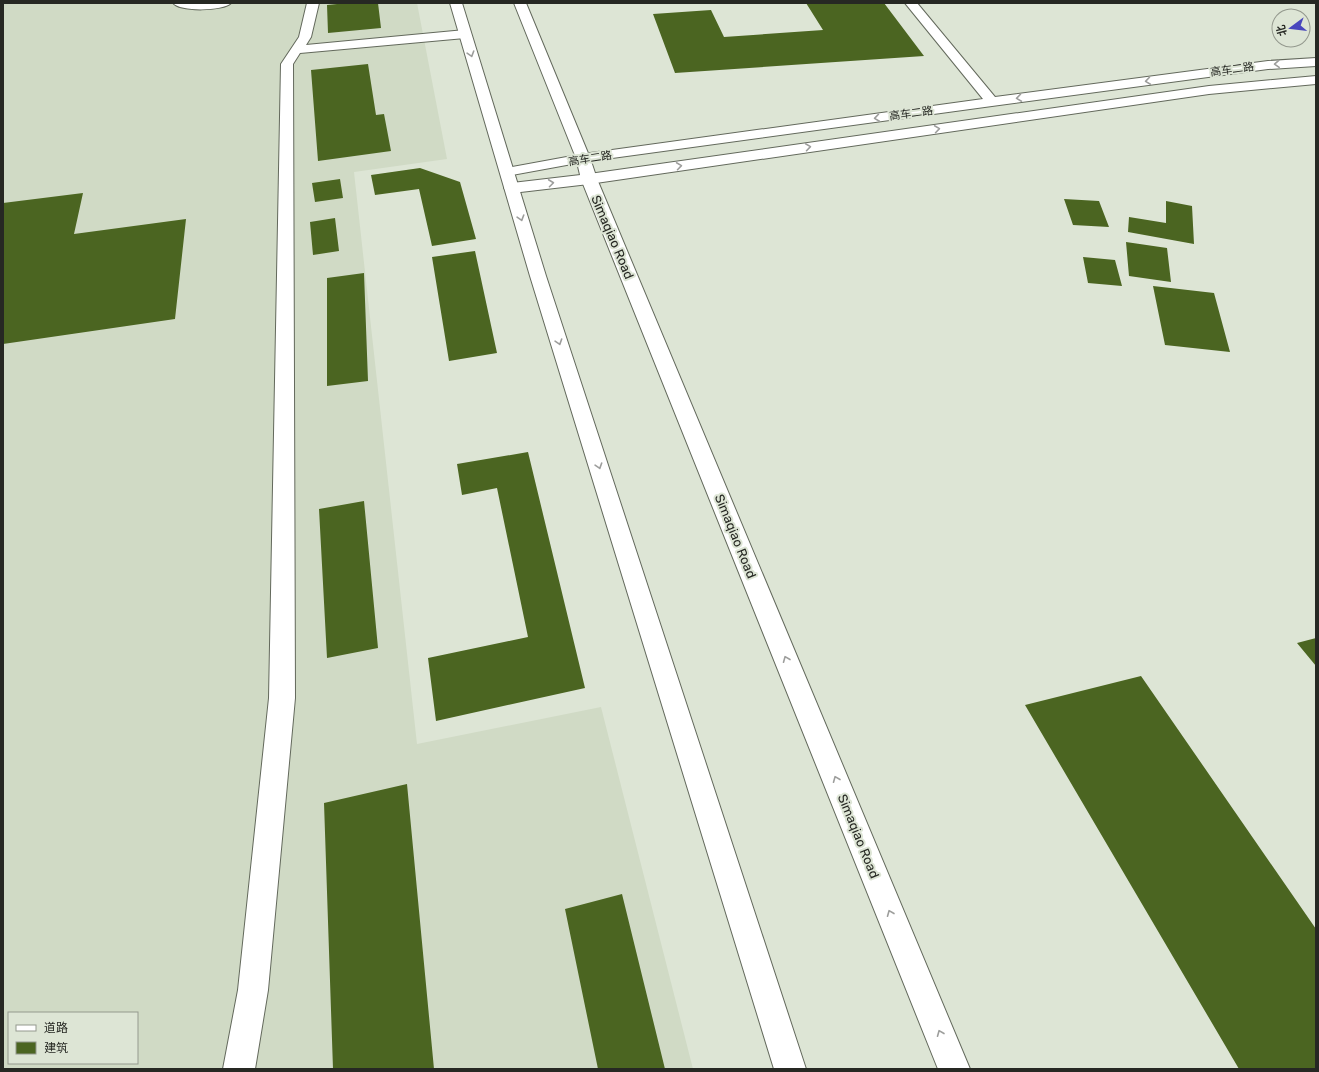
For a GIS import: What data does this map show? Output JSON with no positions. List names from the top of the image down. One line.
{"streets":{"main road":["高车二路","Simaqiao Road"]},"crossings":[["高车二路","Simaqiao Road"]],"legend":["道路","建筑"],"north":"left"}
